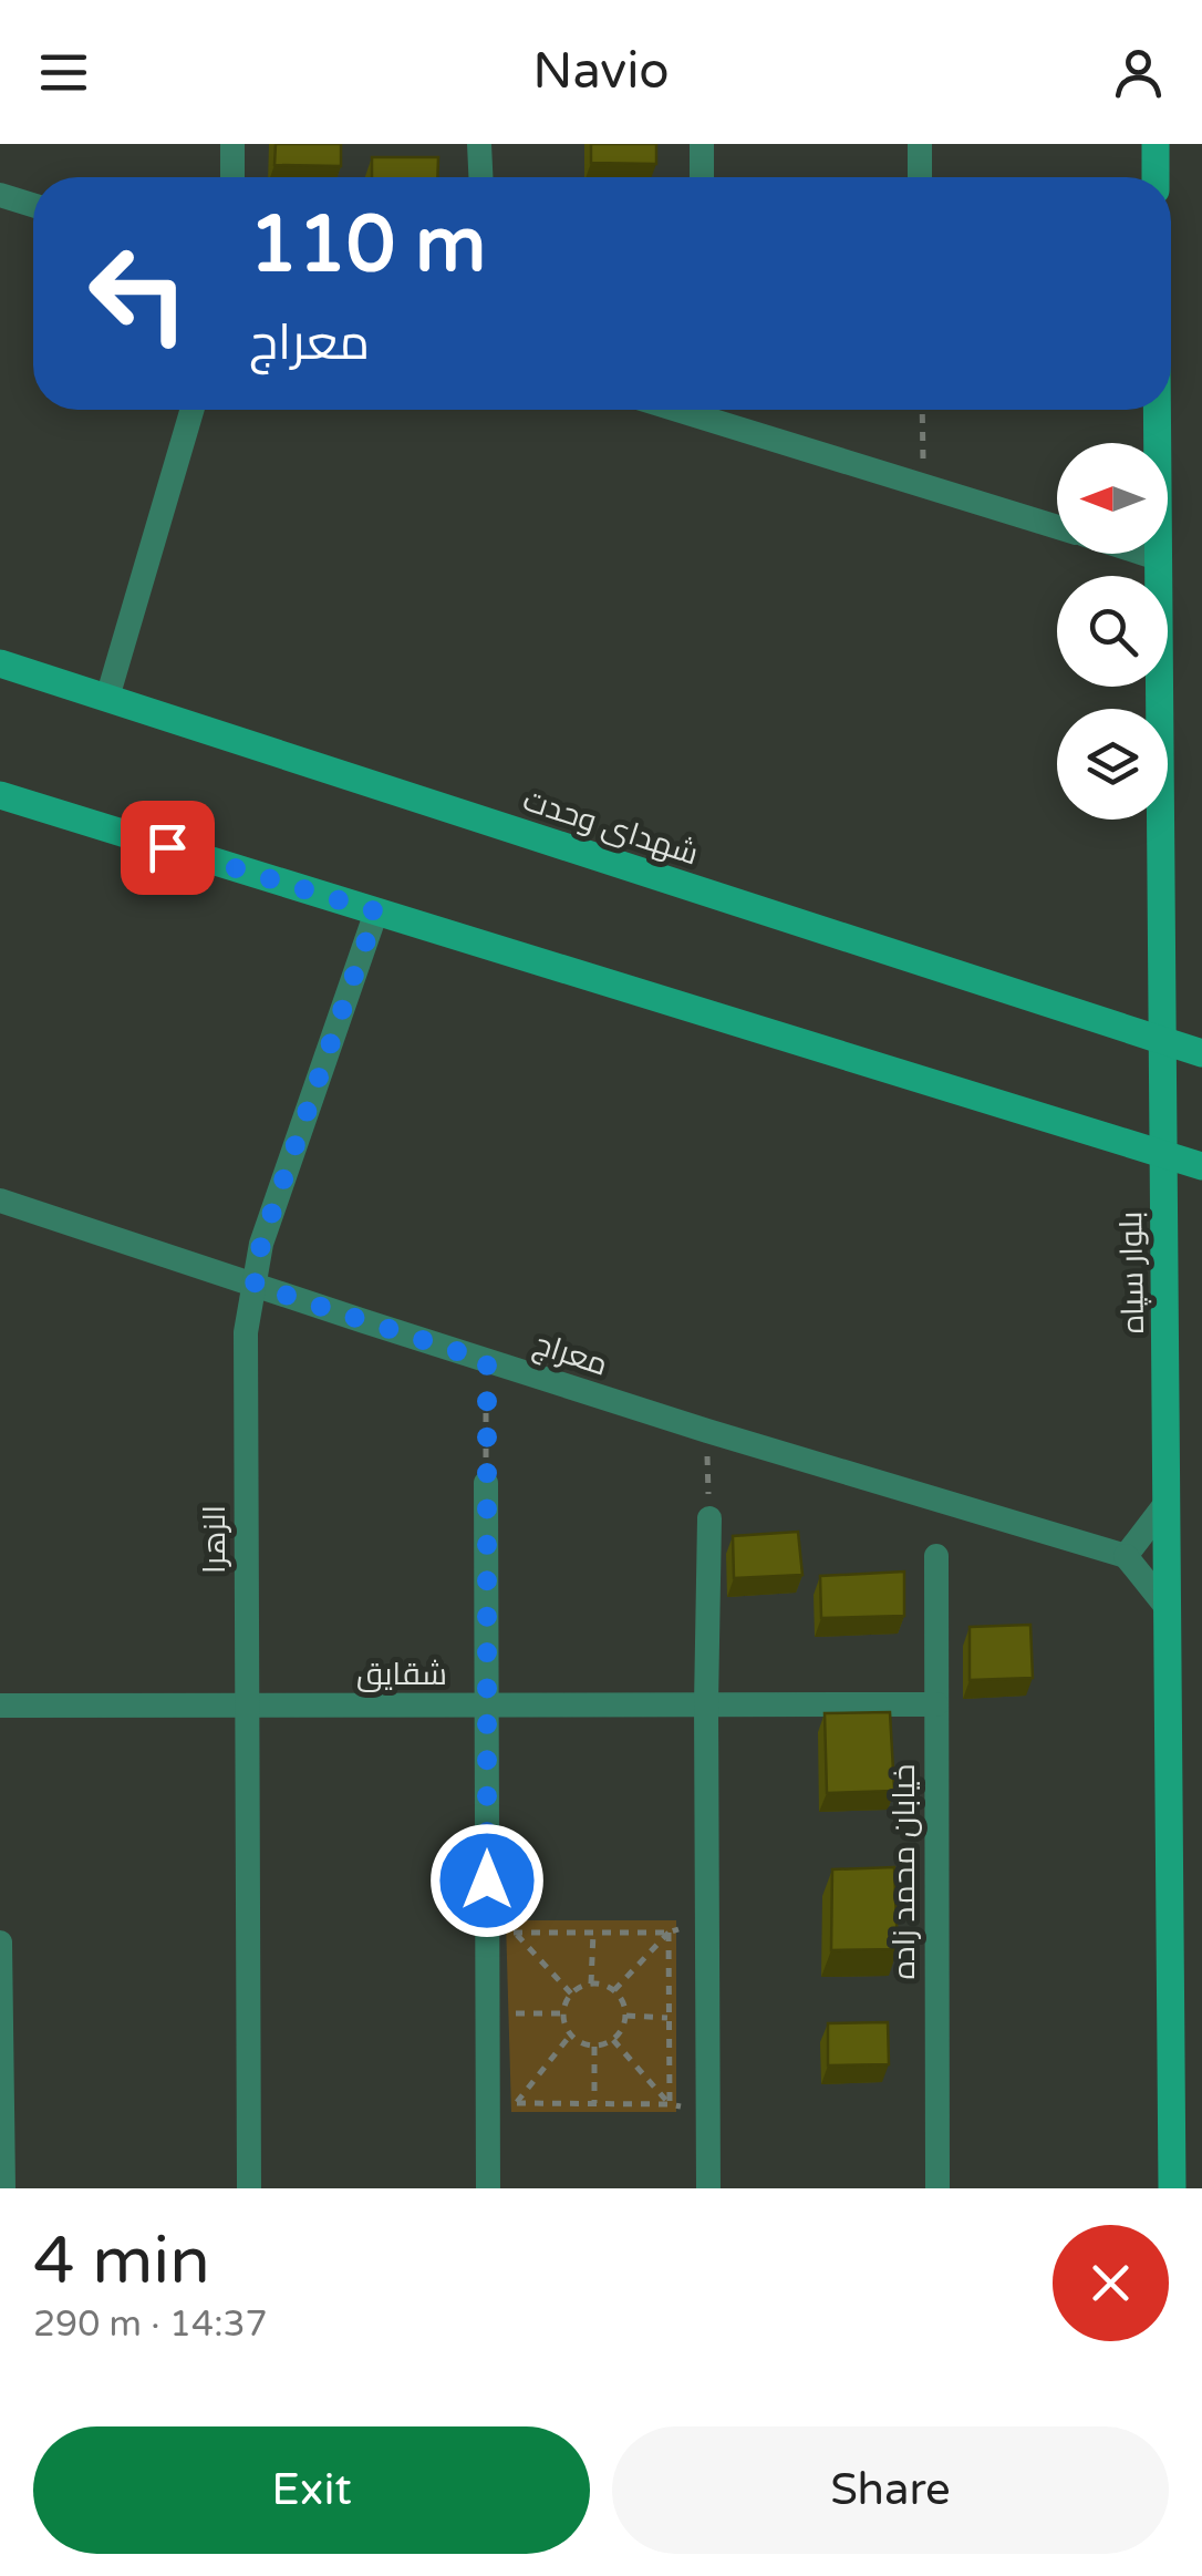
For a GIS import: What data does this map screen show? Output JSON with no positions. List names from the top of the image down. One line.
{"streets":{"street":["شهدای وحدت","بلوار سپاه","معراج","الزهرا","شقایق","خیابان محمد زاده"]},"crossings":[["شهدای وحدت","بلوار سپاه"],["معراج","الزهرا"],["الزهرا","شقایق"],["شقایق","خیابان محمد زاده"]],"north":"left","page":{"header":"Navio","turn":["110 m","معراج"],"heading":["4 min","290 m · 14:37"],"buttons":["Exit","Share"]}}
